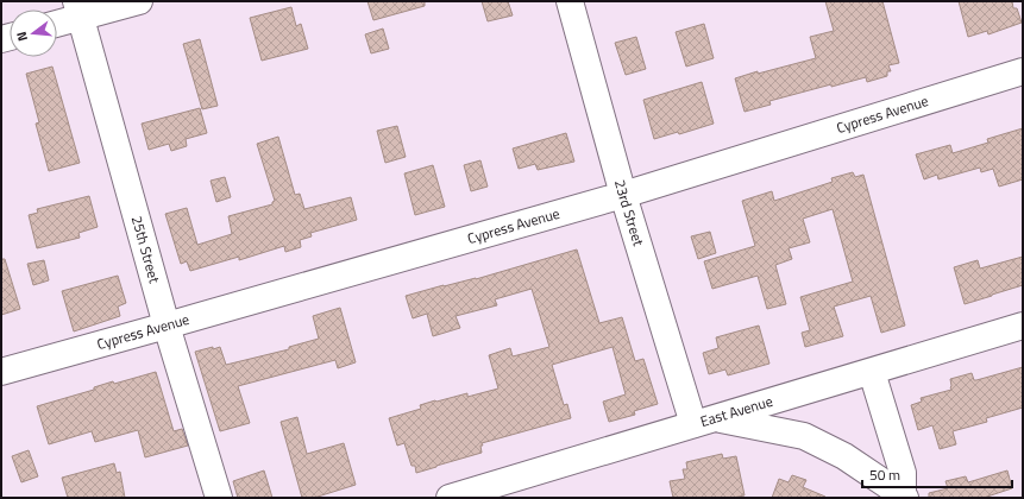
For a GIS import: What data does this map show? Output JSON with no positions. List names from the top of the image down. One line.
{"streets":{"street":["Cypress Avenue","23rd Street","25th Street","East Avenue"]},"crossings":[["Cypress Avenue","23rd Street"],["Cypress Avenue","25th Street"],["23rd Street","East Avenue"]],"scale_bar":"50 m","north":"left"}
